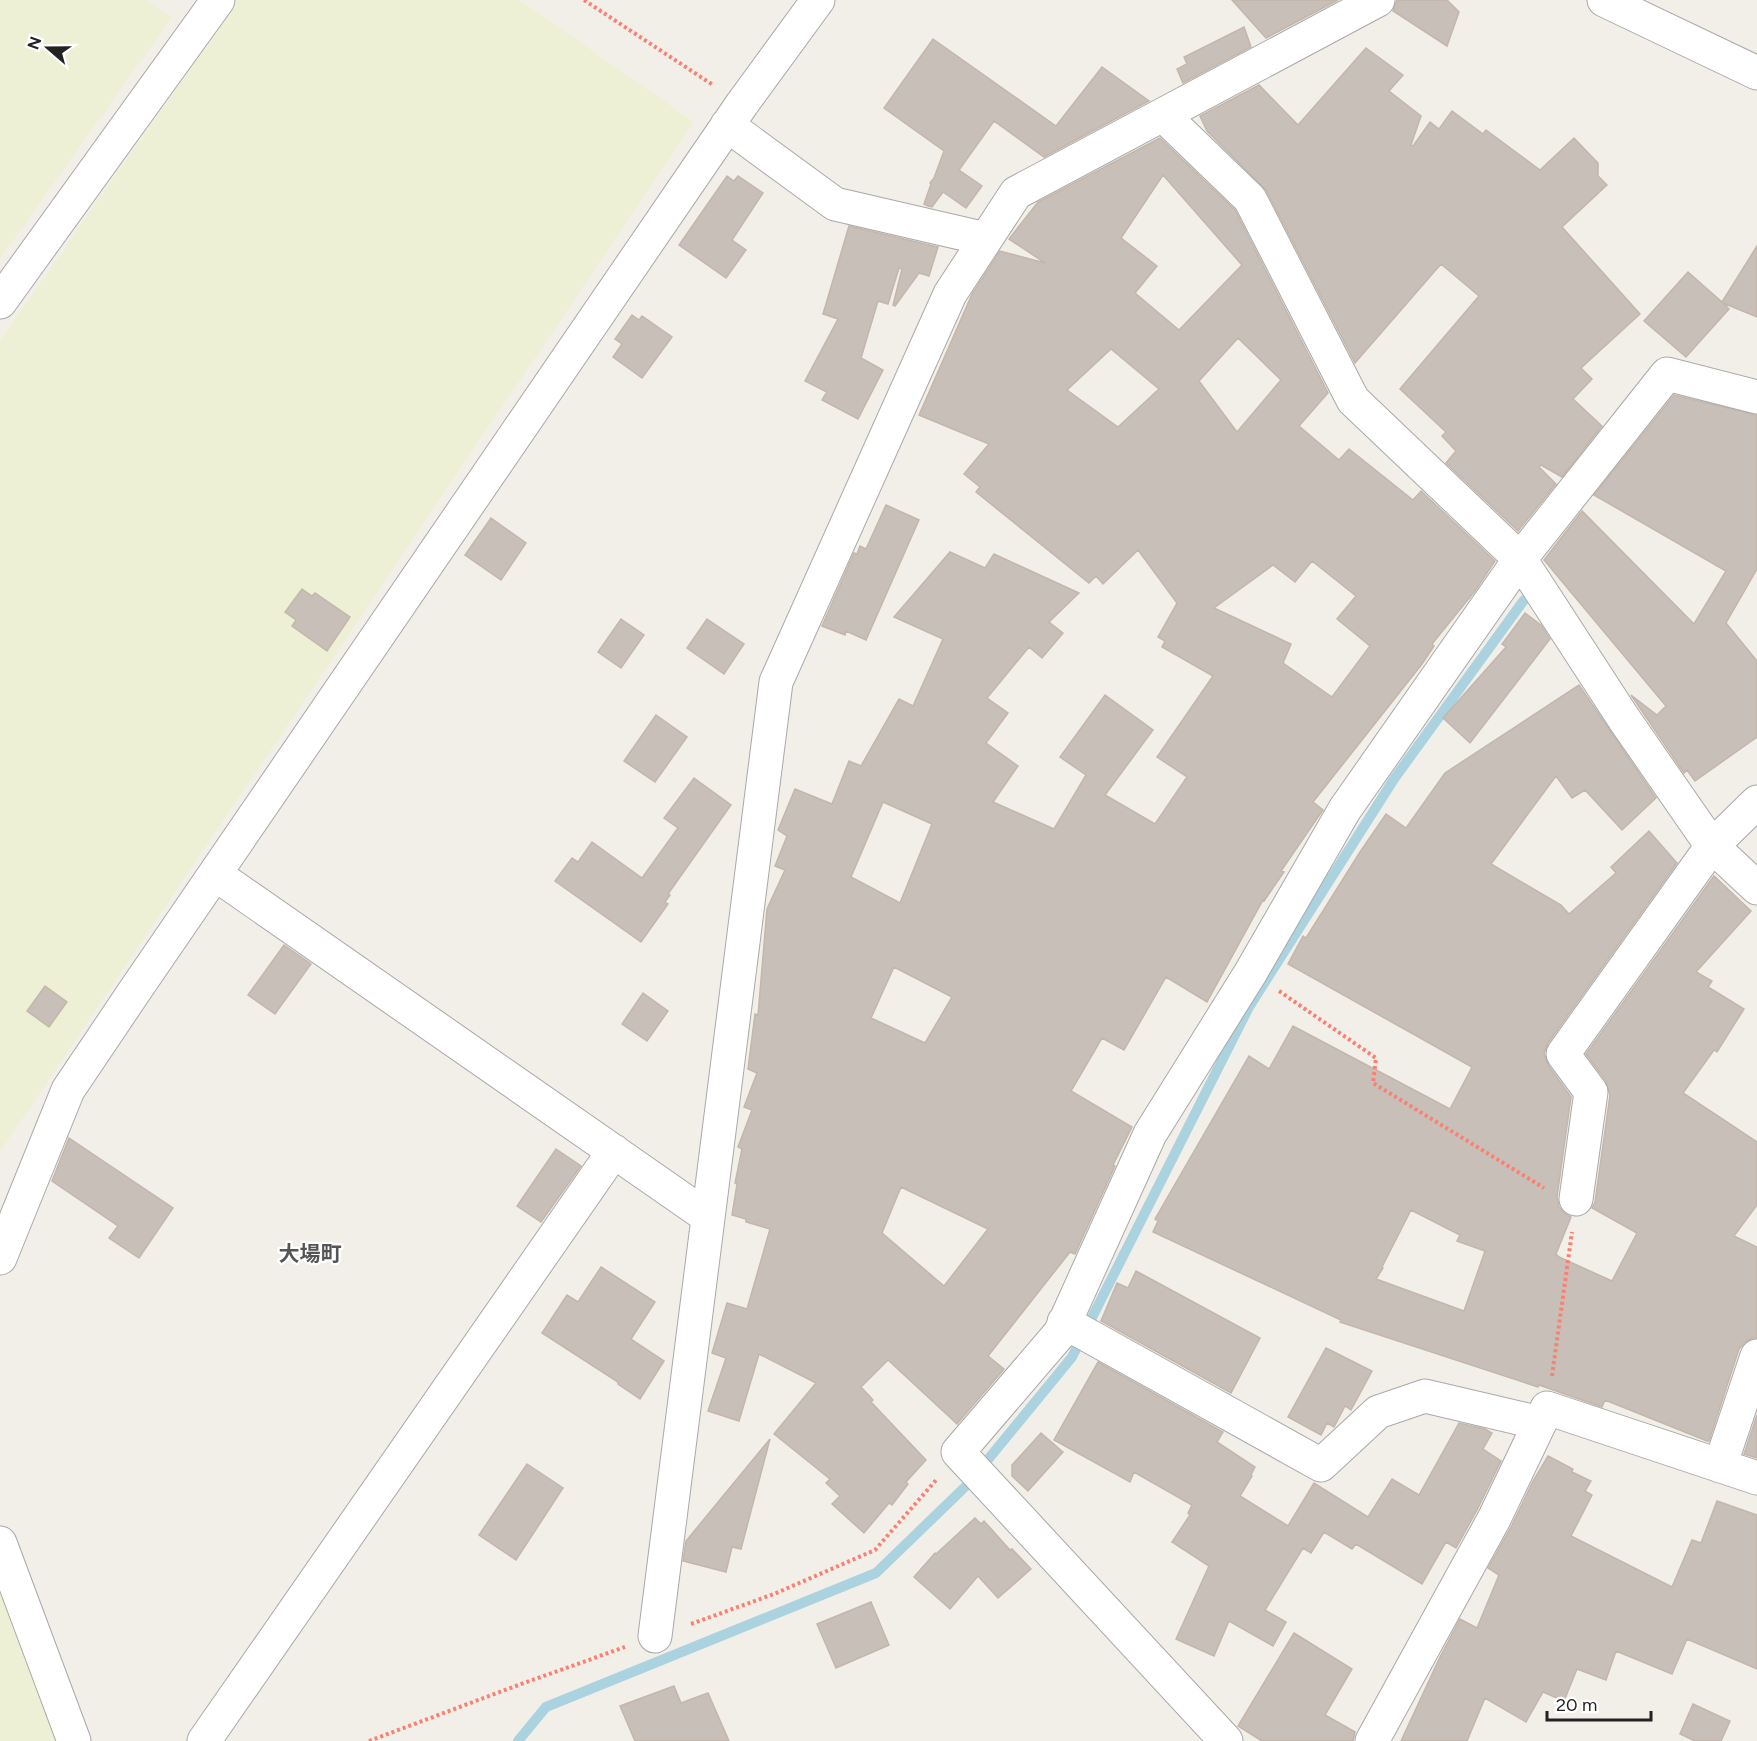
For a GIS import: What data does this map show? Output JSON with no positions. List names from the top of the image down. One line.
{"districts":["大場町"],"scale_bar":"20 m","north":"left"}
